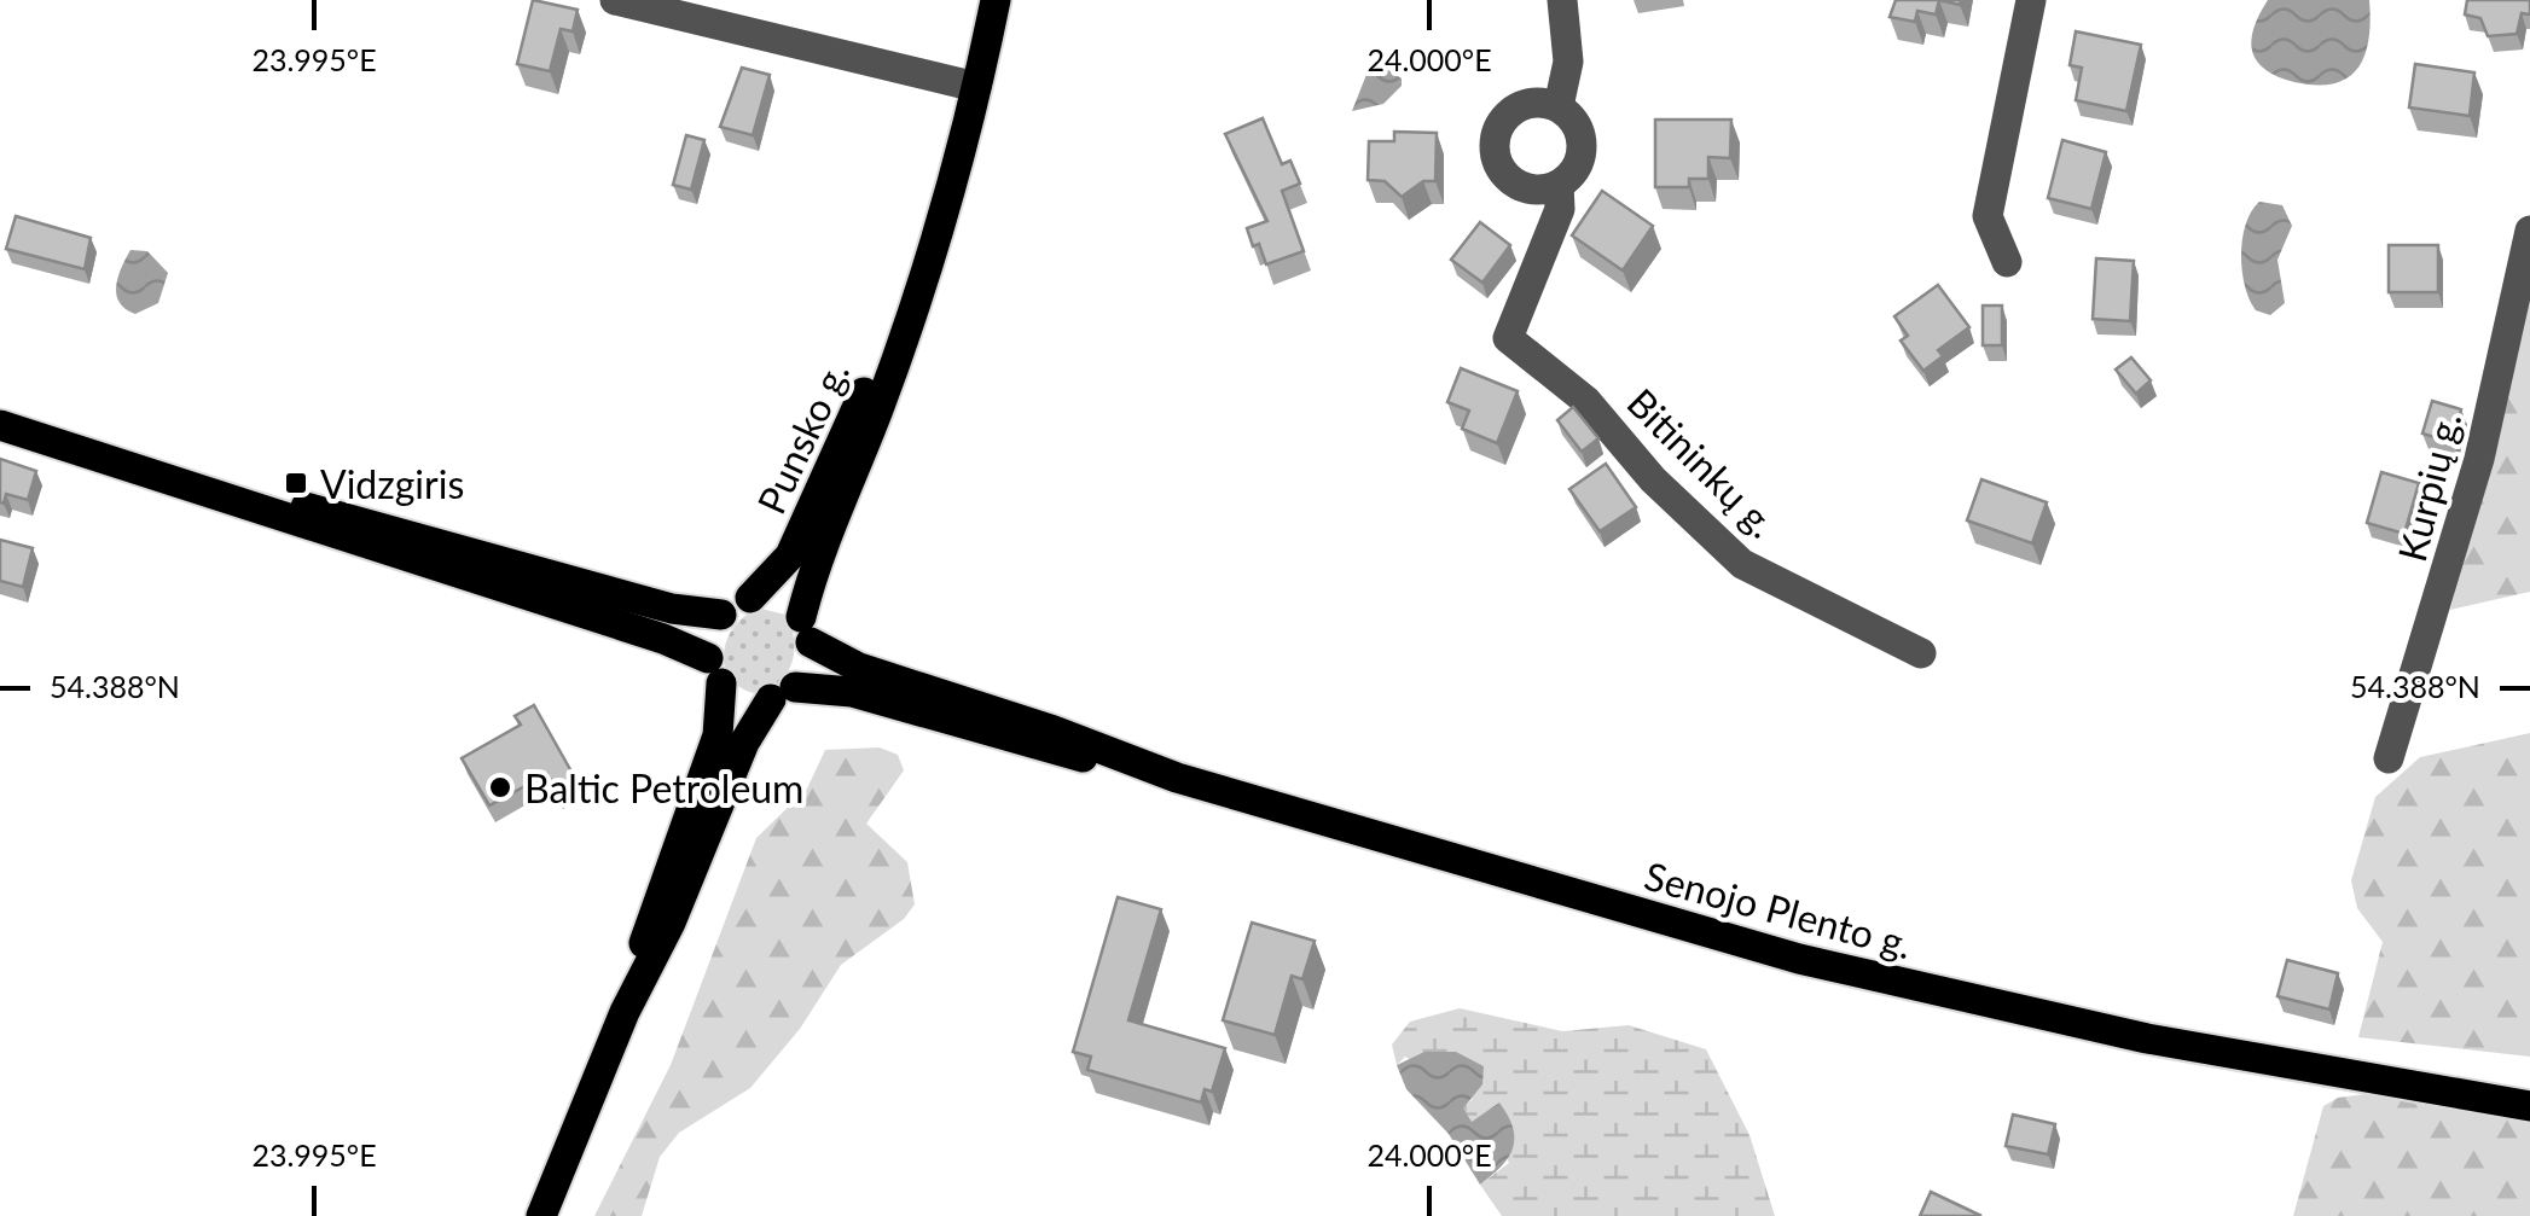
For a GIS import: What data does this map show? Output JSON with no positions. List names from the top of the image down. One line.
{"streets":{"main road":["Punsko g.","Senojo Plento g."],"street":["Bitininkų g.","Kurpių g."]},"crossings":[["Punsko g.","Senojo Plento g."]],"places":{"transit":["Vidzgiris"],"other":["Baltic Petroleum"]},"coordinates":["23.995°E","24.000°E","54.388°N"]}
